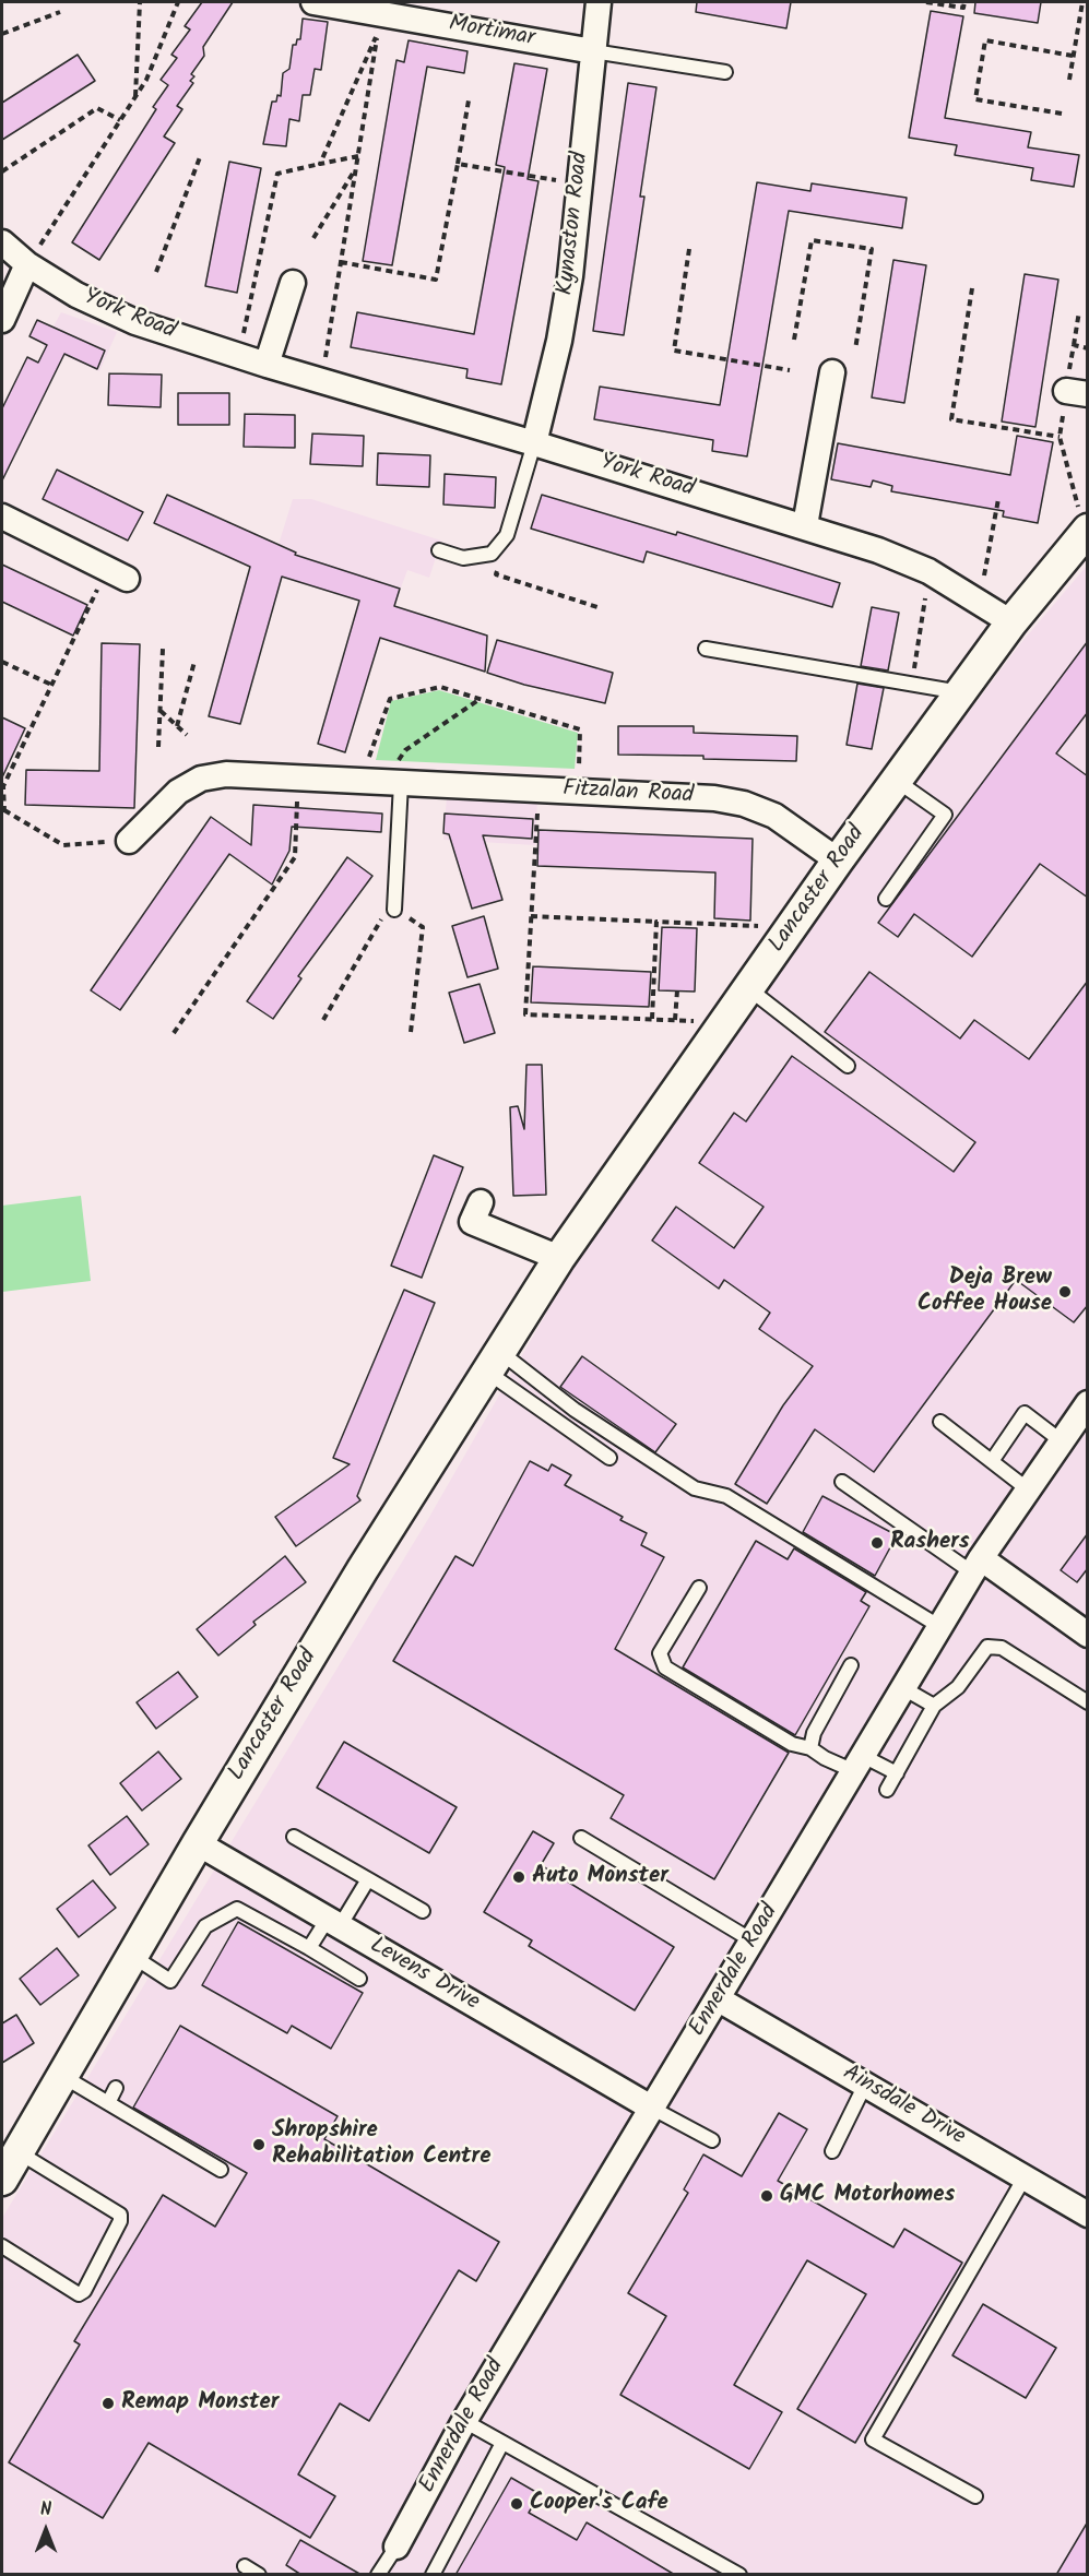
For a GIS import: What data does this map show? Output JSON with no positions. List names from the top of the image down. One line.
{"streets":{"street":["Mortimar","Kynaston Road","York Road","Fitzalan Road","Lancaster Road","Ennerdale Road","Levens Drive","Ainsdale Drive"]},"crossings":[["Mortimar","Kynaston Road"],["Kynaston Road","York Road"],["York Road","Lancaster Road"],["Fitzalan Road","Lancaster Road"],["Lancaster Road","Levens Drive"],["Ennerdale Road","Levens Drive"],["Ennerdale Road","Ainsdale Drive"]],"places":["Deja Brew Coffee House","Rashers","Auto Monster","Shropshire Rehabilitation Centre","GMC Motorhomes","Remap Monster","Cooper's Cafe"],"north":"top"}
